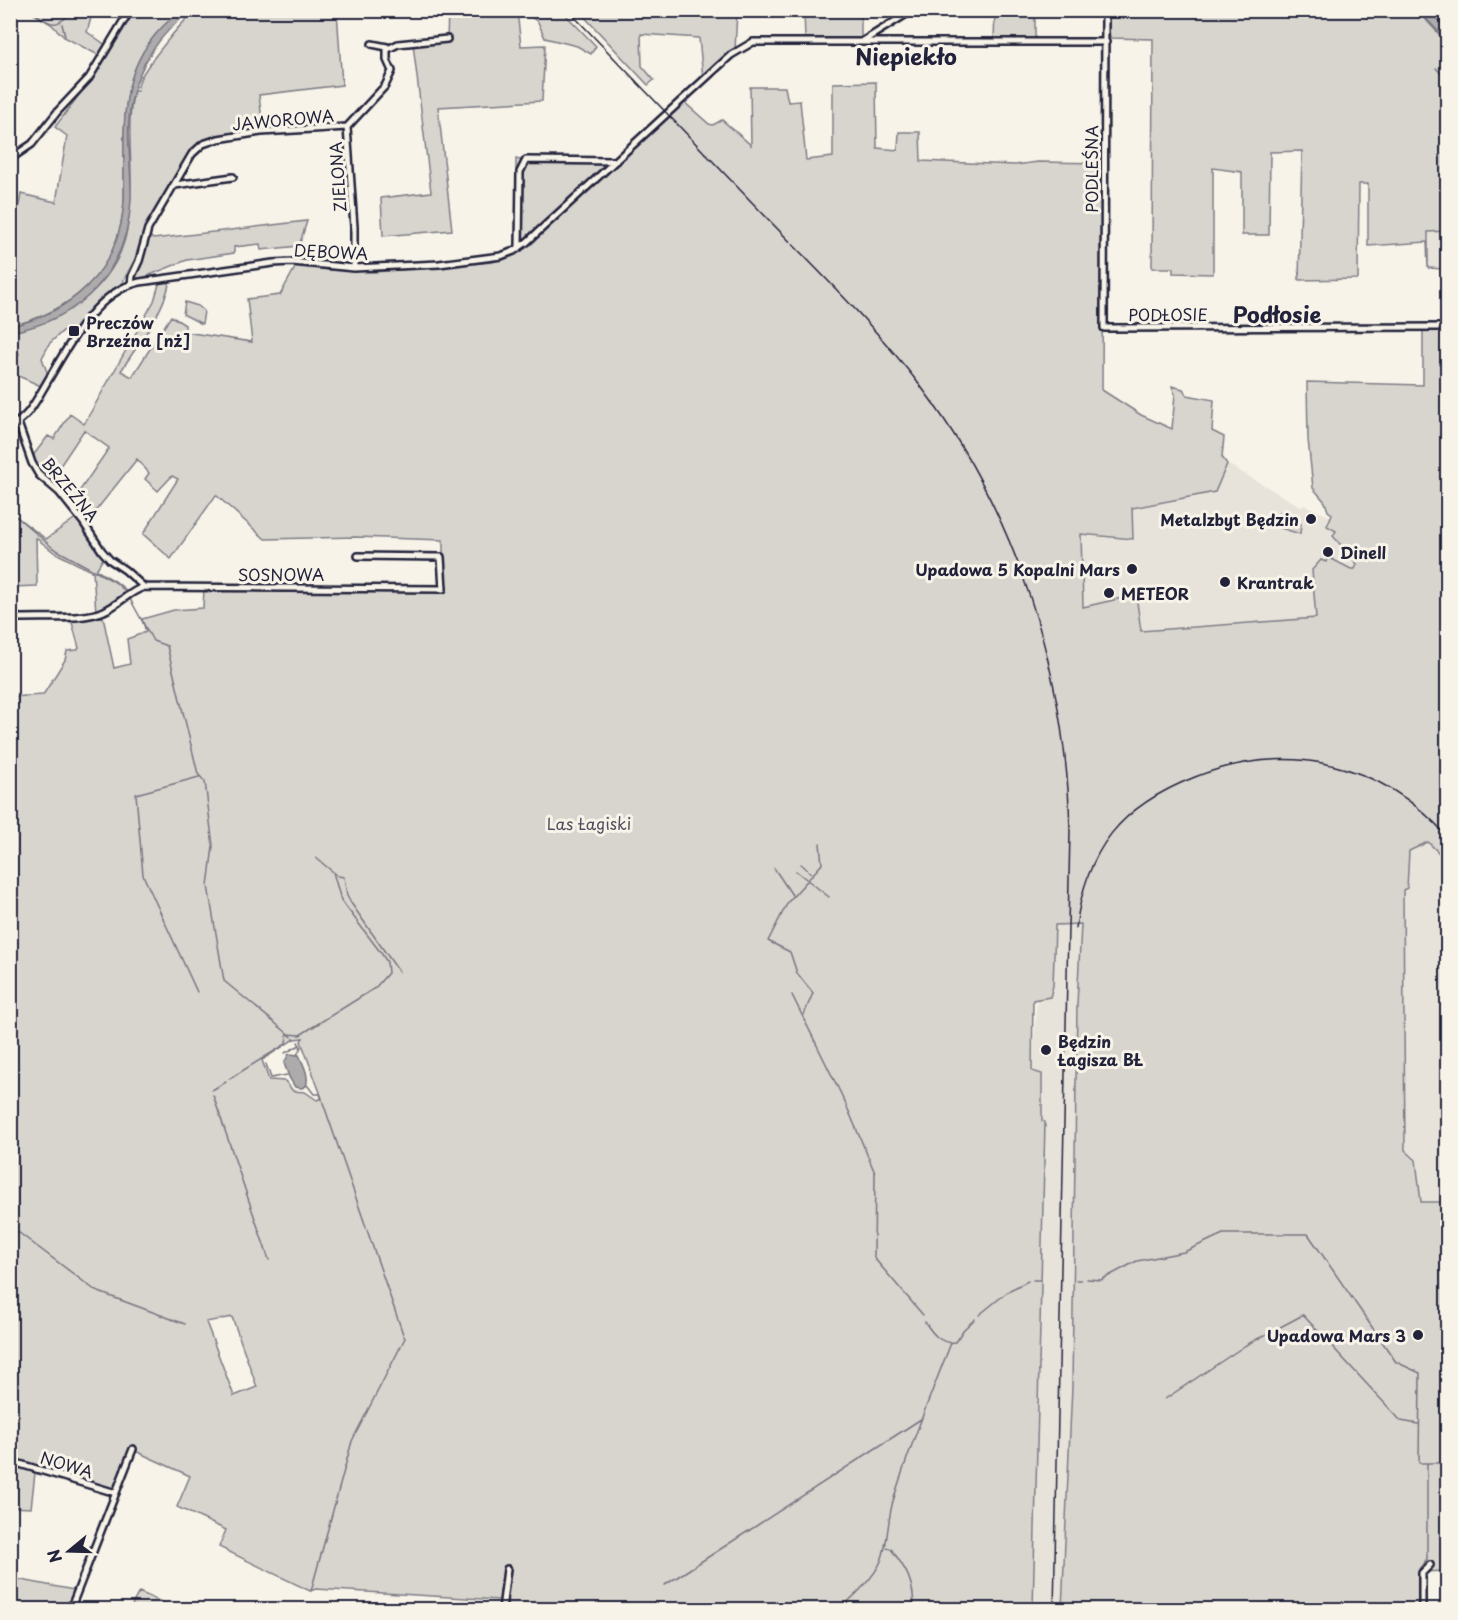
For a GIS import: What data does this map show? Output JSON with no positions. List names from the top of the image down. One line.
{"streets":{"street":["JAWOROWA","PODLEŚNA","ZIELONA","DĘBOWA","PODŁOSIE","BRZEŹNA","SOSNOWA","NOWA"]},"crossings":[["JAWOROWA","ZIELONA"],["JAWOROWA","DĘBOWA"],["PODLEŚNA","PODŁOSIE"],["ZIELONA","DĘBOWA"],["DĘBOWA","BRZEŹNA"],["BRZEŹNA","SOSNOWA"]],"districts":["Niepiekło","Podłosie"],"parks":["Las Łagiski"],"places":{"transit":["Preczów Brzeźna [nż]"],"other":["Metalzbyt Będzin","Dinell","Upadowa 5 Kopalni Mars","Krantrak","METEOR","Będzin Łagisza BŁ","Upadowa Mars 3"]},"north":"left"}
